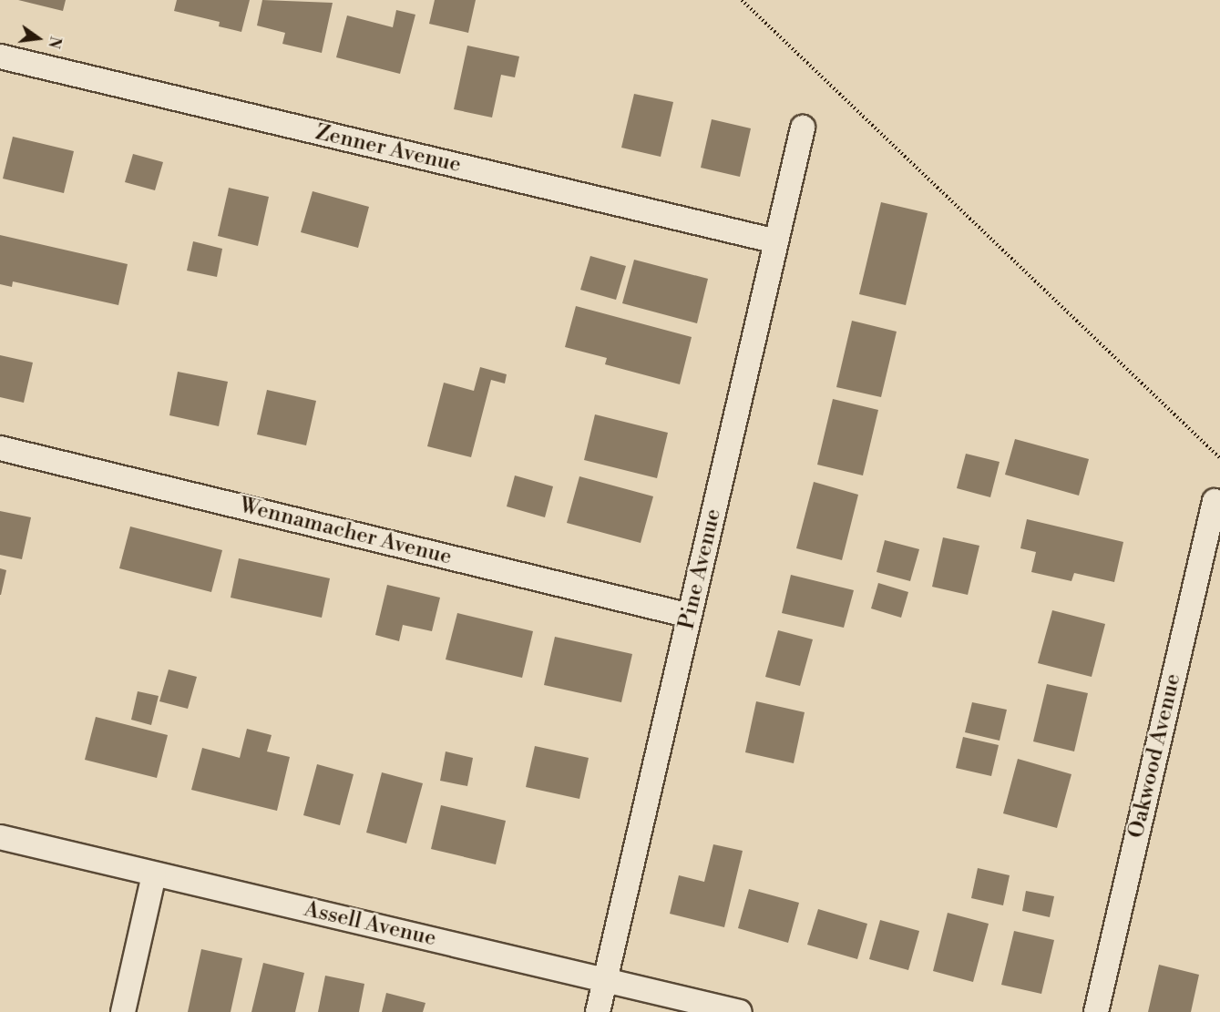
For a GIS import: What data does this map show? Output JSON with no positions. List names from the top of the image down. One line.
{"streets":{"street":["Zenner Avenue","Wennamacher Avenue","Pine Avenue","Oakwood Avenue","Assell Avenue"]},"crossings":[["Zenner Avenue","Pine Avenue"],["Wennamacher Avenue","Pine Avenue"],["Pine Avenue","Assell Avenue"]],"north":"right"}
